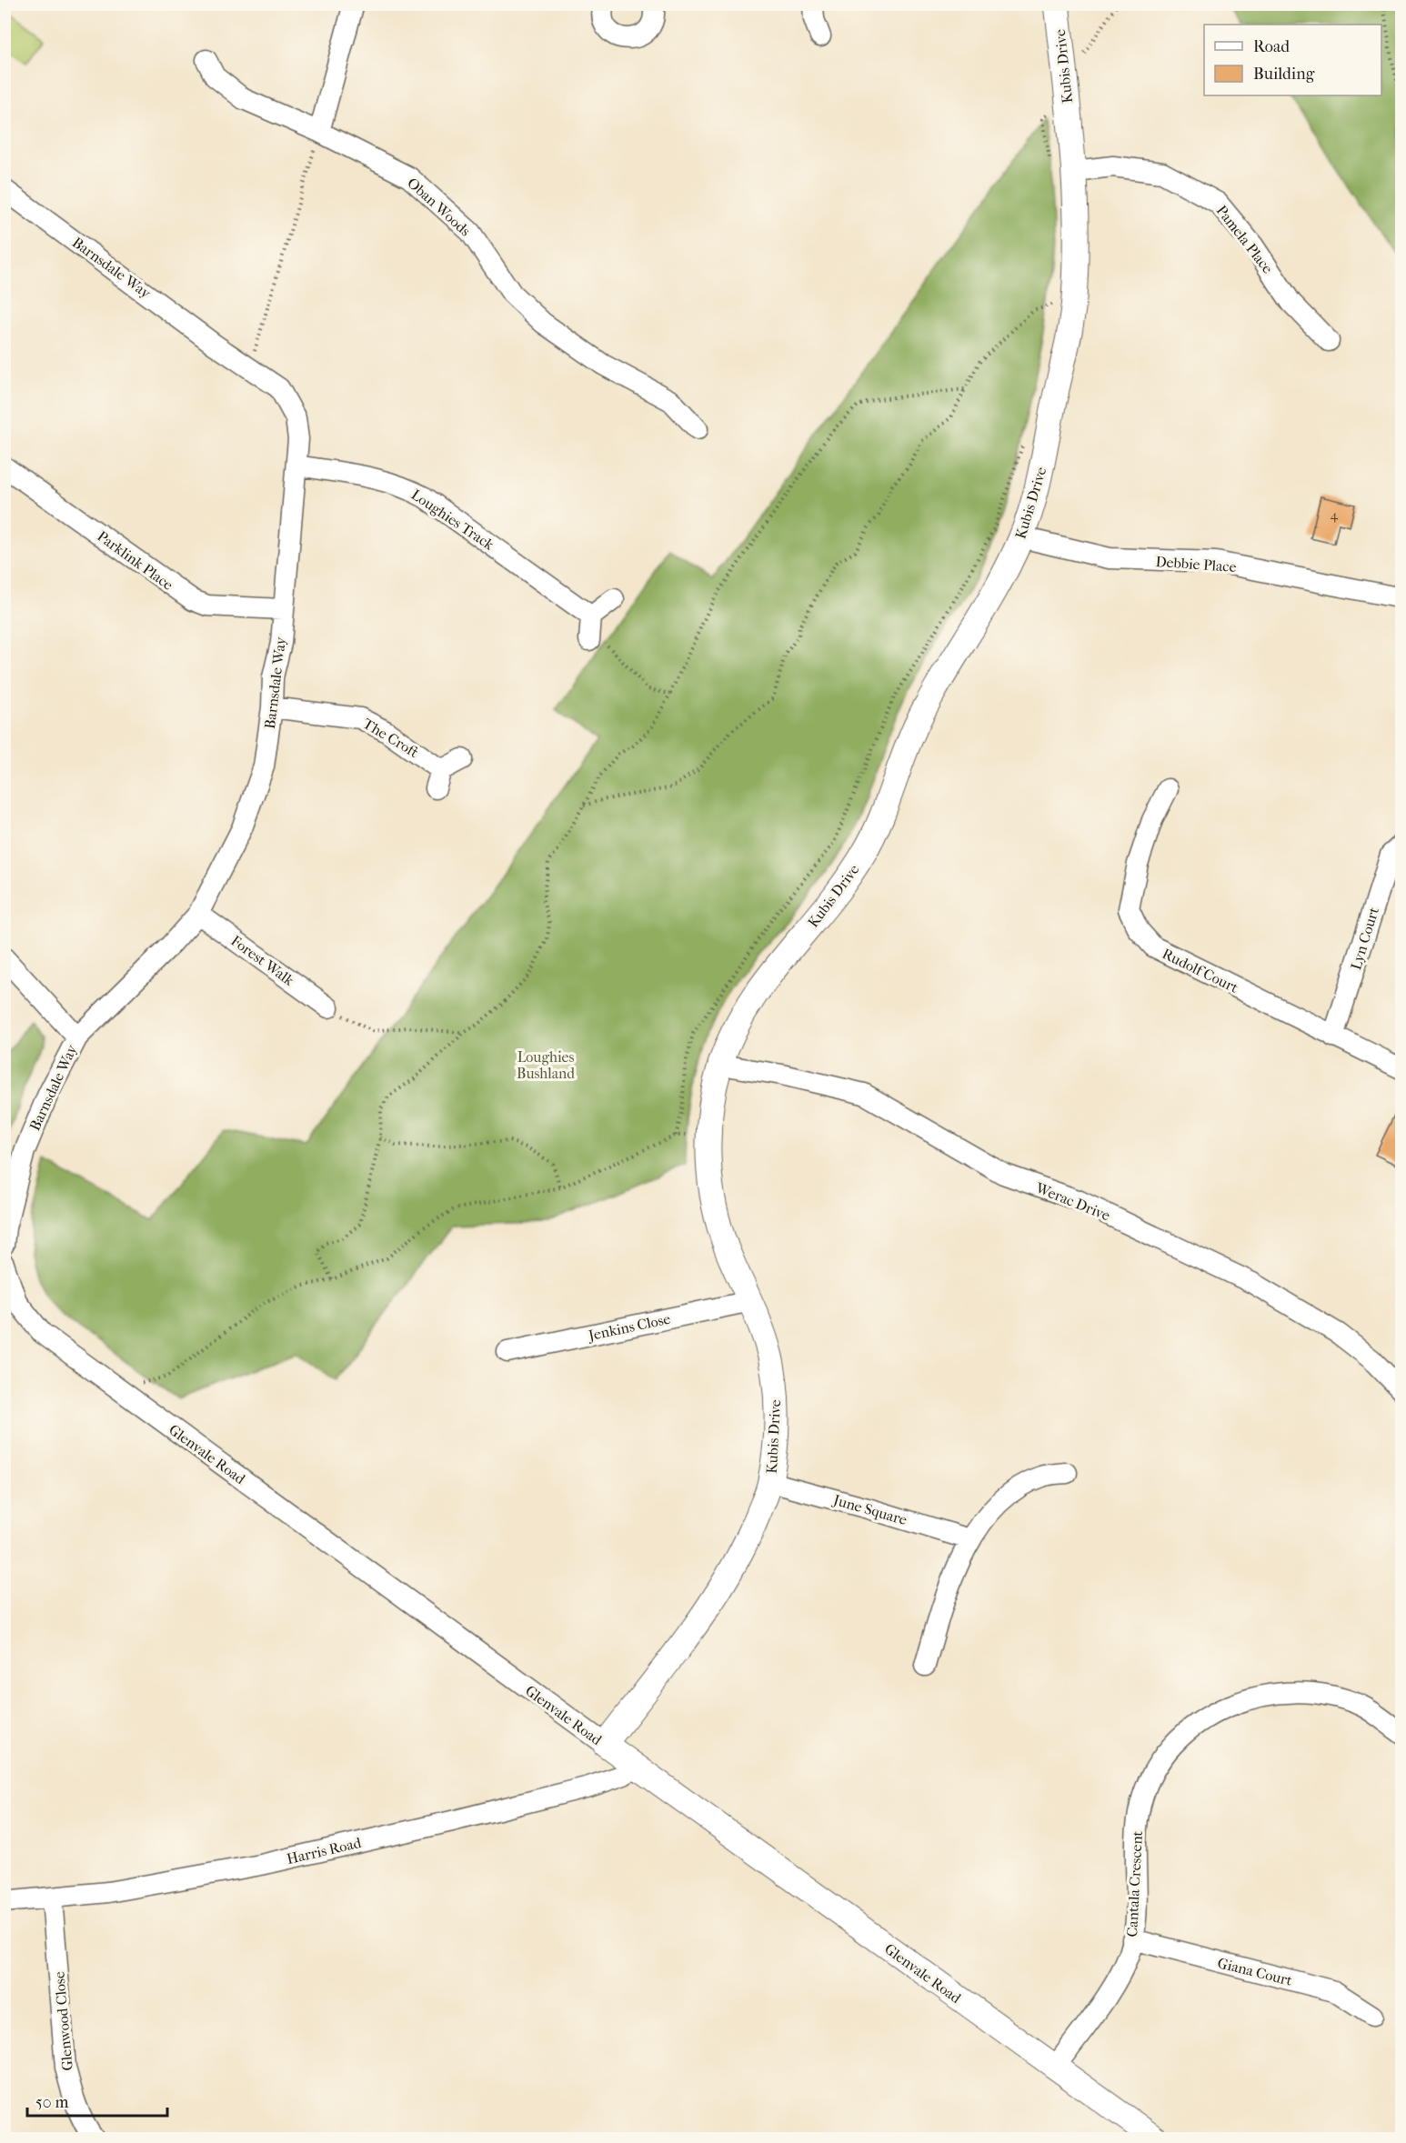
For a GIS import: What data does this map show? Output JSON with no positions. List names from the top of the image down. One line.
{"streets":{"street":["Kubis Drive","Oban Woods","Pamela Place","Barnsdale Way","Loughies Track","Parklink Place","Debbie Place","The Croft","Lyn Court","Forest Walk","Rudolf Court","Werac Drive","Jenkins Close","Glenvale Road","June Square","Harris Road","Cantala Crescent","Giana Court","Glenwood Close"]},"crossings":[["Kubis Drive","Pamela Place"],["Kubis Drive","Debbie Place"],["Kubis Drive","Werac Drive"],["Kubis Drive","Jenkins Close"],["Kubis Drive","Glenvale Road"],["Kubis Drive","June Square"],["Barnsdale Way","Loughies Track"],["Barnsdale Way","Parklink Place"],["Barnsdale Way","The Croft"],["Barnsdale Way","Forest Walk"],["Lyn Court","Rudolf Court"],["Glenvale Road","Harris Road"],["Glenvale Road","Cantala Crescent"],["Harris Road","Glenwood Close"],["Cantala Crescent","Giana Court"]],"parks":["Loughies Bushland"],"house_numbers":["4"],"legend":["Road","Building"],"scale_bar":"50 m"}
